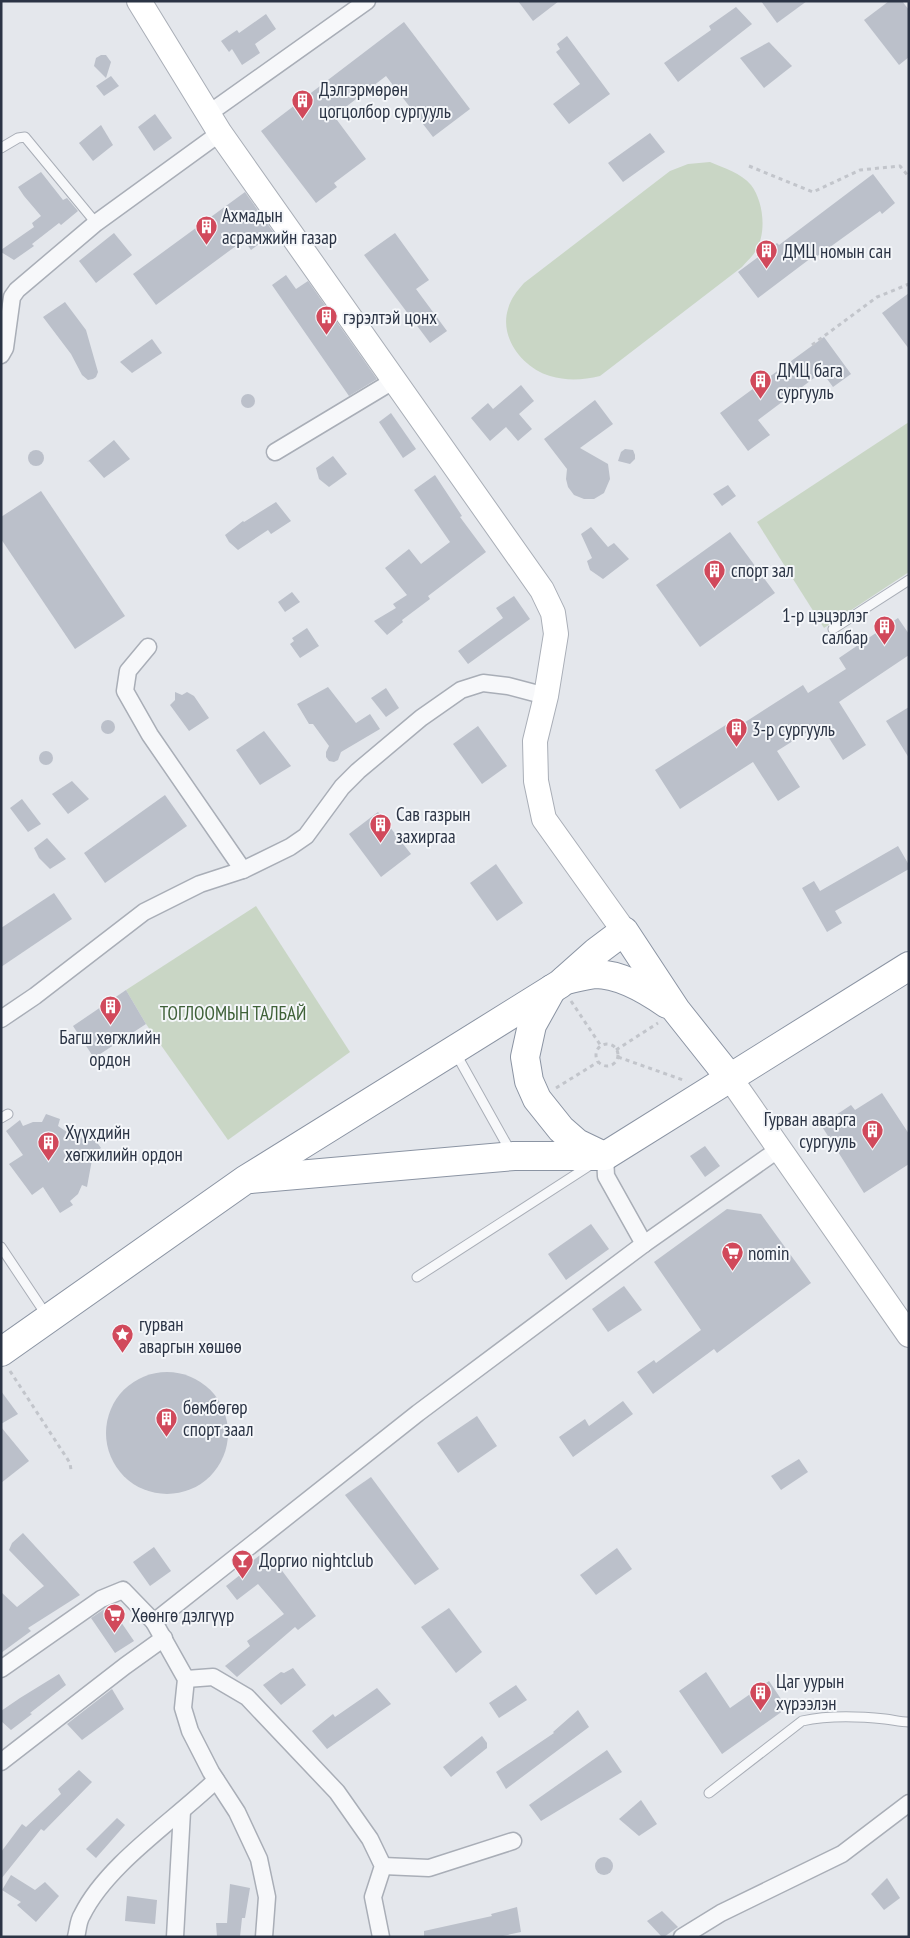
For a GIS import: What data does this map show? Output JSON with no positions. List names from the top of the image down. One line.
{"parks":["ТОГЛООМЫН ТАЛБАЙ"],"places":{"building":["Дэлгэрмөрөн цогцолбор сургууль","Ахмадын асрамжийн газар","ДМЦ номын сан","гэрэлтэй цонх","ДМЦ бага сургууль","спорт зал","1-р цэцэрлэг салбар","3-р сургууль","Сав газрын захиргаа","Багш хөгжлийн ордон","Гурван аварга сургууль","Хүүхдийн хөгжилийн ордон","бөмбөгөр спорт заал","Цаг уурын хүрээлэн"],"supermarket":["nomin","Хөөнгө дэлгүүр"],"place":["гурван аваргын хөшөө"],"bar":["Доргио nightclub"]}}
